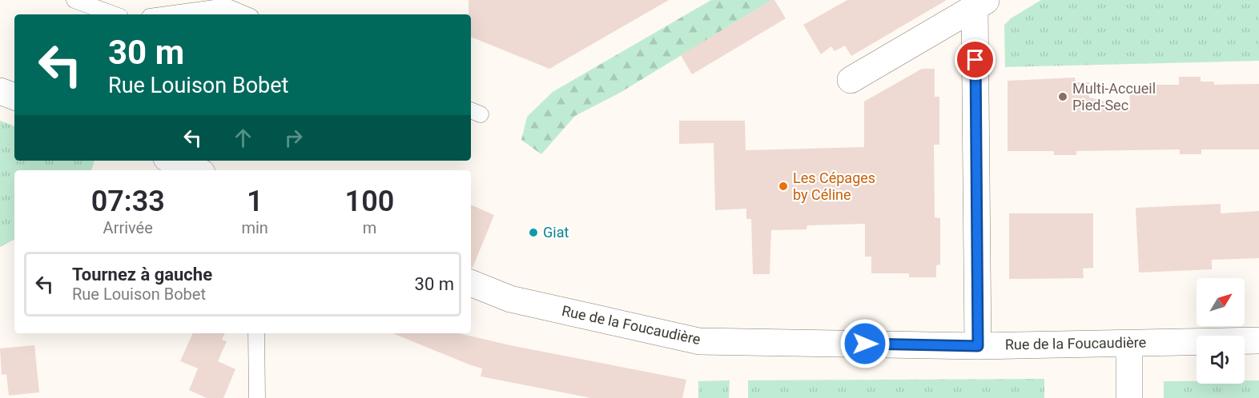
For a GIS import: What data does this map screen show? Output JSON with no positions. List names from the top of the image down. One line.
{"streets":{"street":["Rue de la Foucaudière"]},"places":["Multi-Accueil Pied-Sec","Les Cépages by Céline","Giat"],"north":"top right","page":{"turn":["30 m","Rue Louison Bobet"],"eta":["07:33","Arrivée","1","min","100","m"],"list":[{"name":"Tournez à gauche","note":"Rue Louison Bobet","value":"30 m"}]}}
